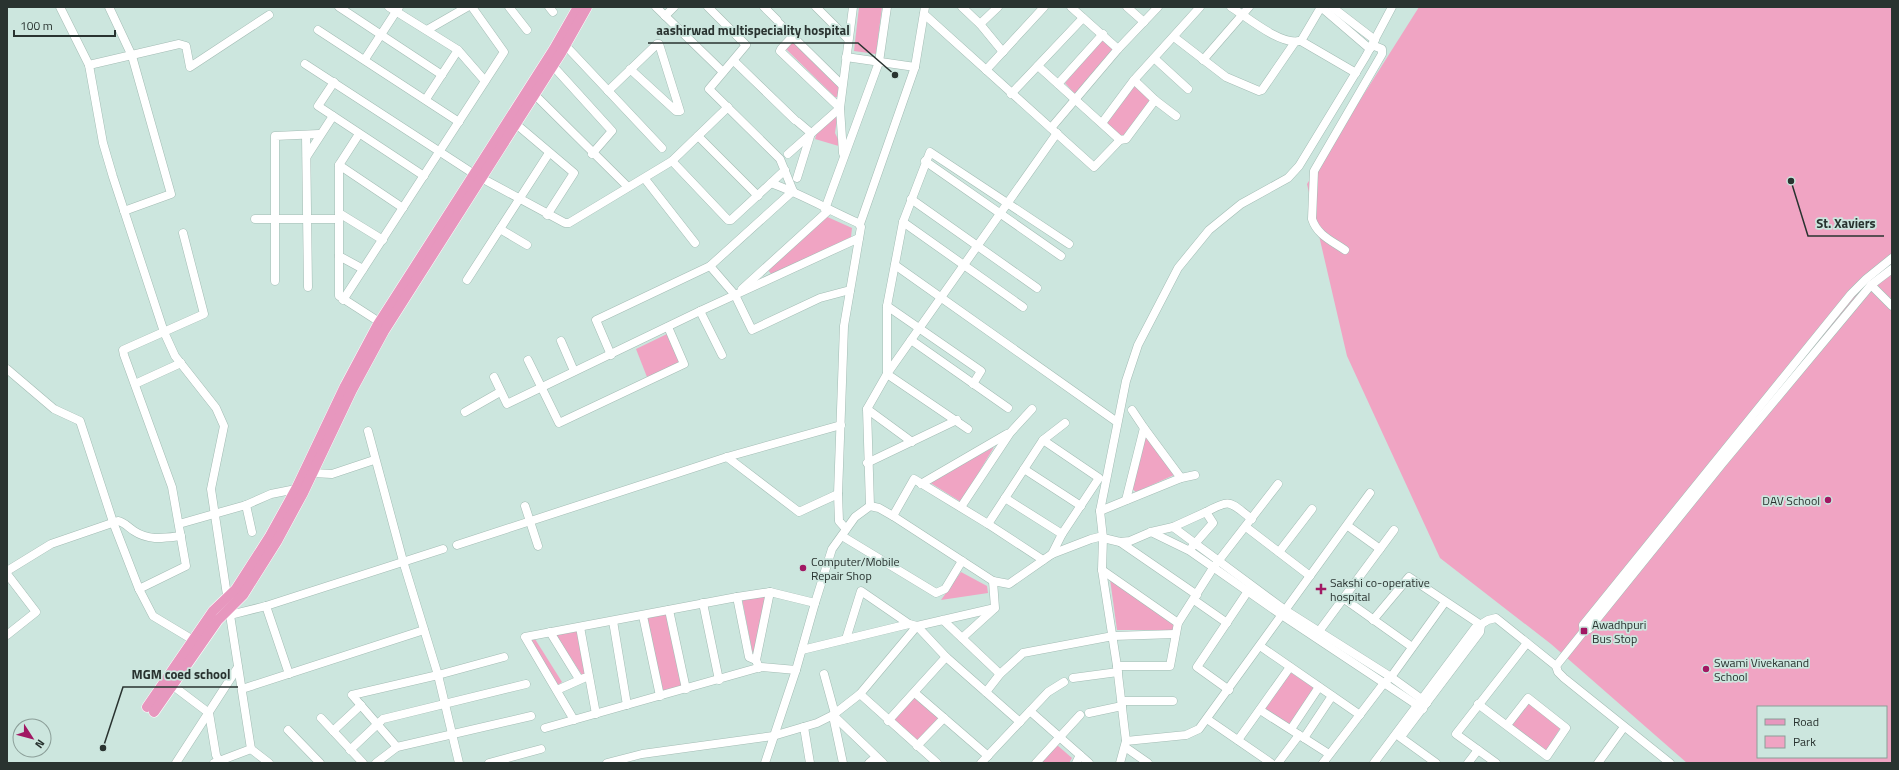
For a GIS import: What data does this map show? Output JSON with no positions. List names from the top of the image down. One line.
{"places":{"other":["aashirwad multispeciality hospital","St. Xaviers","DAV School","Computer/Mobile Repair Shop","Swami Vivekanand School","MGM coed school"],"health":["Sakshi co-operative hospital"],"transit":["Awadhpuri Bus Stop"]},"legend":["Road","Park"],"scale_bar":"100 m","north":"bottom right"}
